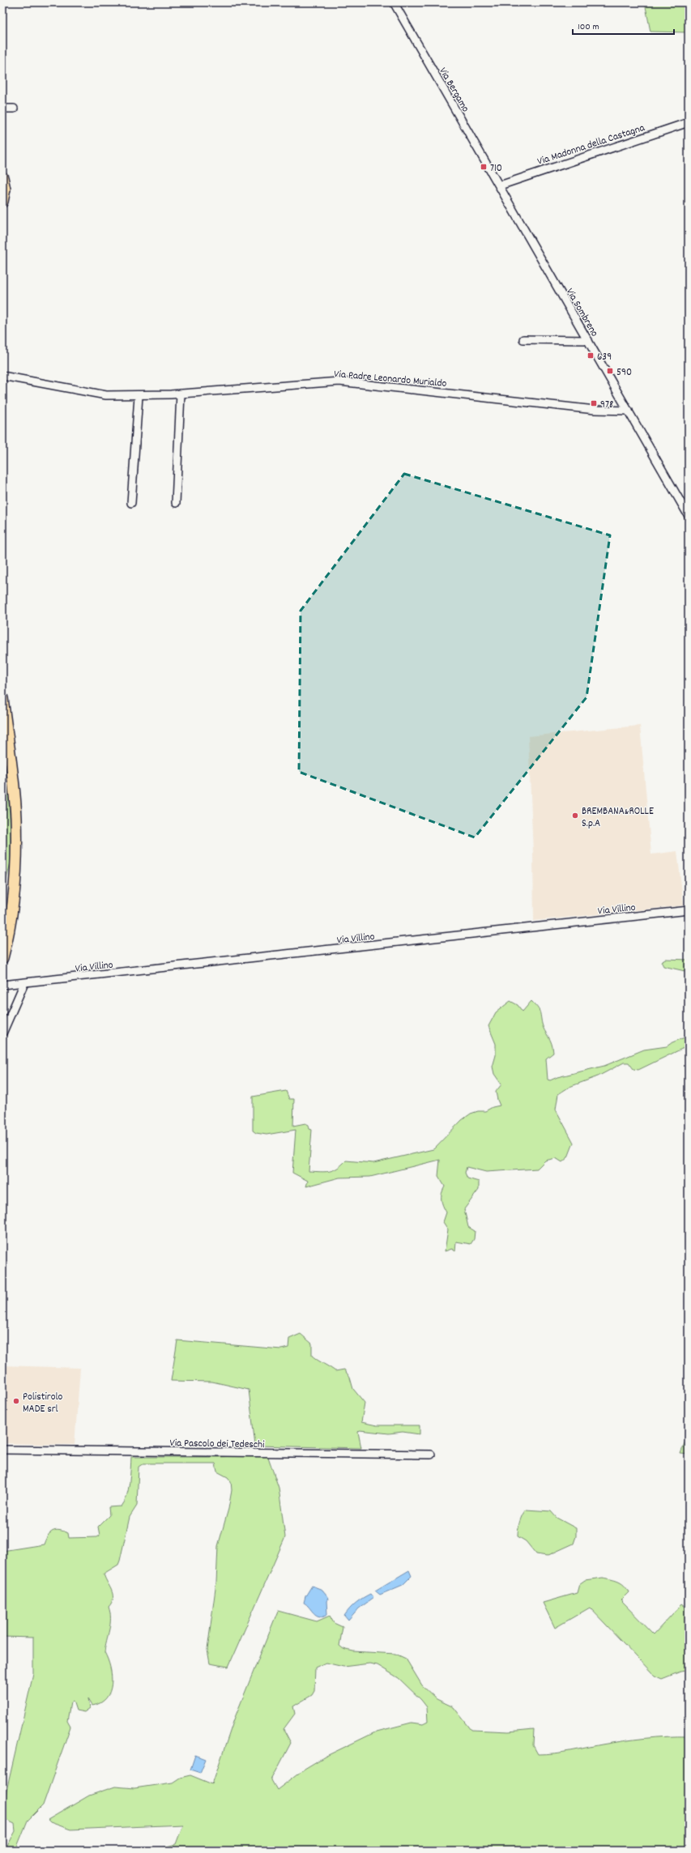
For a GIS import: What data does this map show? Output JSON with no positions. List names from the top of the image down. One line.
{"streets":{"street":["Via Bergamo","Via Madonna della Castagna","Via Sombreno","Via Padre Leonardo Murialdo","Via Villino","Via Pascolo dei Tedeschi"]},"crossings":[["Via Bergamo","Via Madonna della Castagna"],["Via Bergamo","Via Sombreno"],["Via Madonna della Castagna","Via Sombreno"],["Via Sombreno","Via Padre Leonardo Murialdo"]],"places":{"transit":["710","639","590","978"],"other":["BREMBANA&ROLLE S.p.A","Polistirolo MADE srl"]},"scale_bar":"100 m"}
